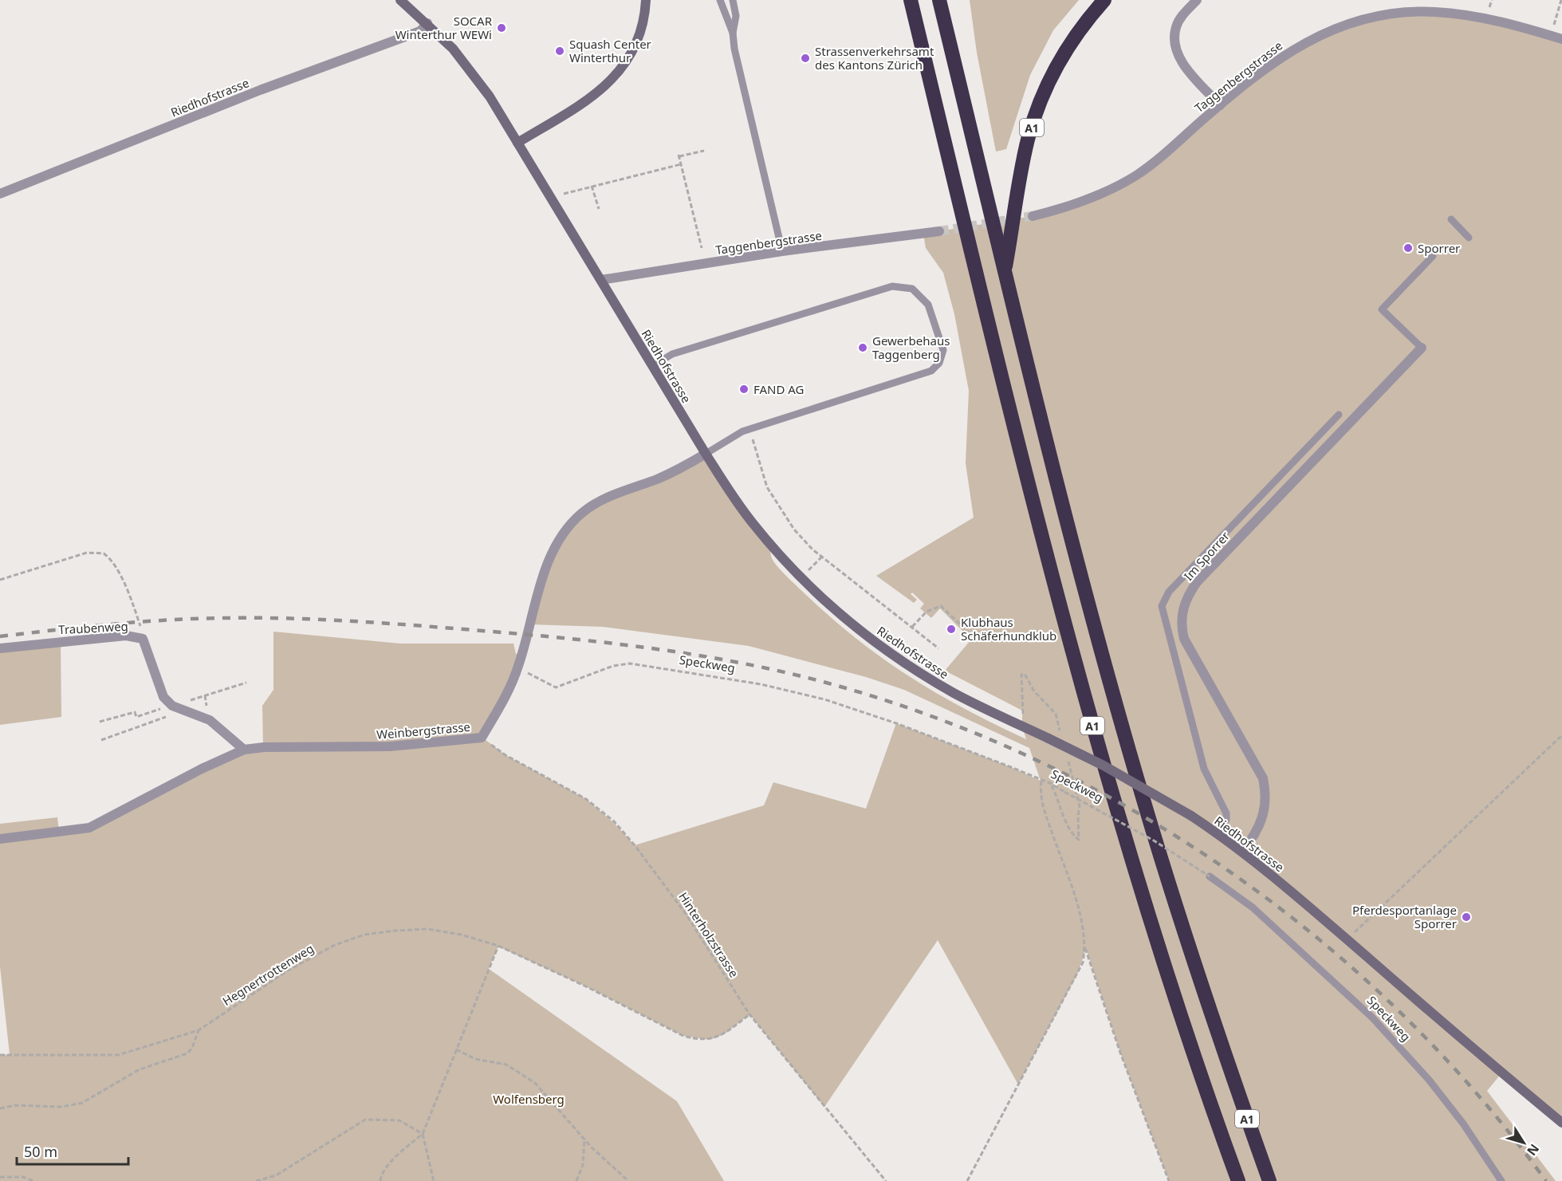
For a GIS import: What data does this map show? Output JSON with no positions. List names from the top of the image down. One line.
{"streets":{"highway":["A1"],"street":["Taggenbergstrasse","Riedhofstrasse","Im Sporrer","Traubenweg","Weinbergstrasse"],"lane":["Speckweg"],"path":["Hinterholzstrasse","Hegnertrottenweg"]},"crossings":[["Taggenbergstrasse","Riedhofstrasse"],["Riedhofstrasse","Im Sporrer"],["Riedhofstrasse","Weinbergstrasse"],["Speckweg","Weinbergstrasse"],["Weinbergstrasse","Hinterholzstrasse"],["Hinterholzstrasse","Hegnertrottenweg"]],"parks":["Wolfensberg"],"places":["SOCAR Winterthur WEWi","Squash Center Winterthur","Strassenverkehrsamt des Kantons Zürich","Sporrer","Gewerbehaus Taggenberg","FAND AG","Klubhaus Schäferhundklub","Pferdesportanlage Sporrer"],"scale_bar":"50 m","north":"bottom right"}
